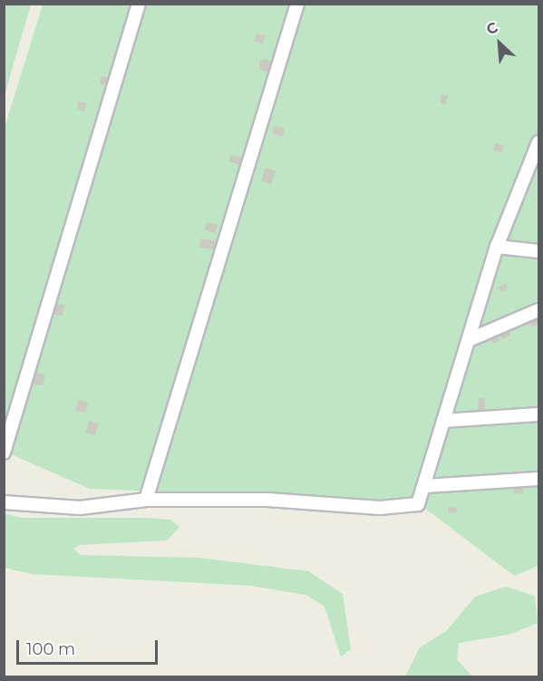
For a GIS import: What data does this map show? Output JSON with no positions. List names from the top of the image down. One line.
{"scale_bar":"100 m","north":"top left"}
